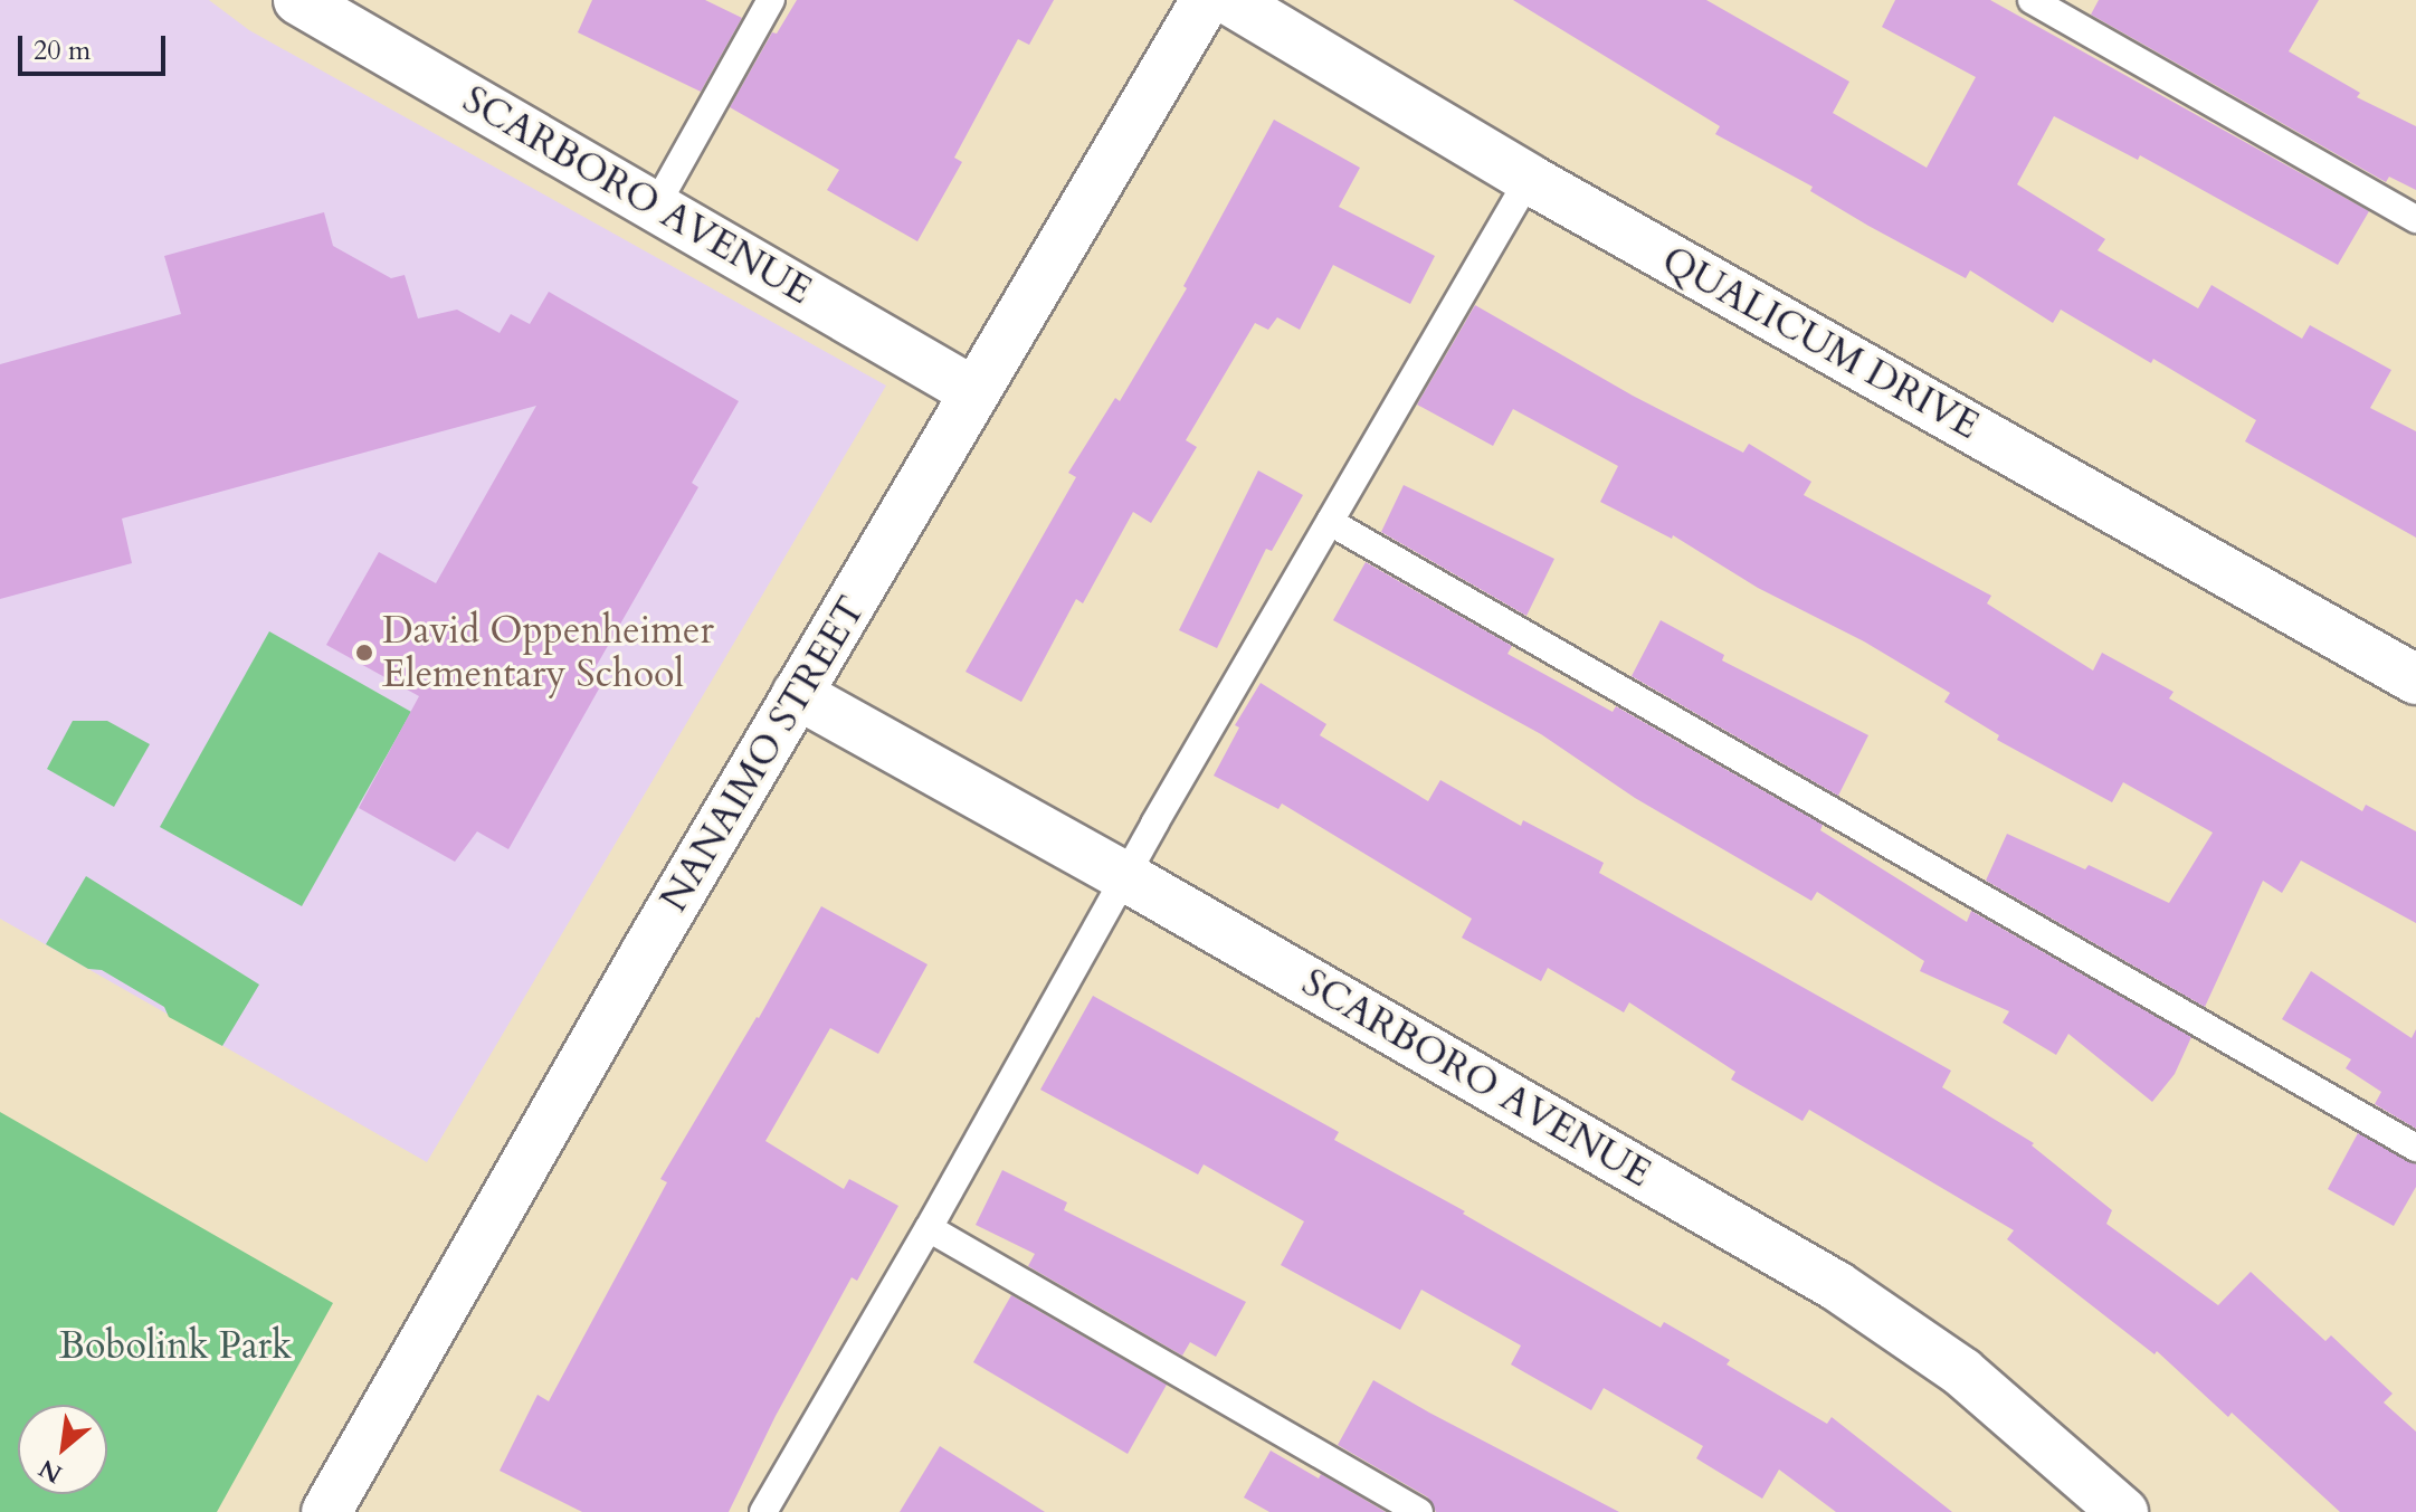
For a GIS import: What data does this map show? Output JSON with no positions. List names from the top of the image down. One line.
{"streets":{"street":["SCARBORO AVENUE","QUALICUM DRIVE","NANAIMO STREET"]},"crossings":[["SCARBORO AVENUE","NANAIMO STREET"]],"parks":["Bobolink Park"],"places":["David Oppenheimer Elementary School"],"scale_bar":"20 m","north":"bottom left"}
